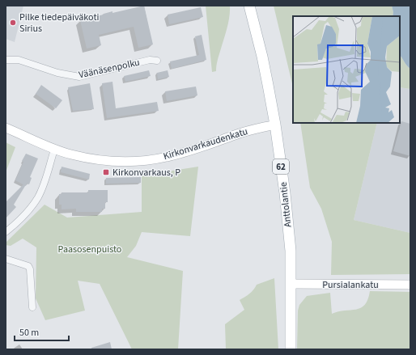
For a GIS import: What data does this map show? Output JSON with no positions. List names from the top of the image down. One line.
{"streets":{"main road":["62","Anttolantie"],"street":["Väänäsenpolku","Kirkonvarkaudenkatu","Pursialankatu"]},"crossings":[["Kirkonvarkaudenkatu","Anttolantie"],["Anttolantie","Pursialankatu"]],"parks":["Paasosenpuisto"],"places":{"other":["Pilke tiedepäiväkoti Sirius"],"transit":["Kirkonvarkaus, P"]},"scale_bar":"50 m"}
